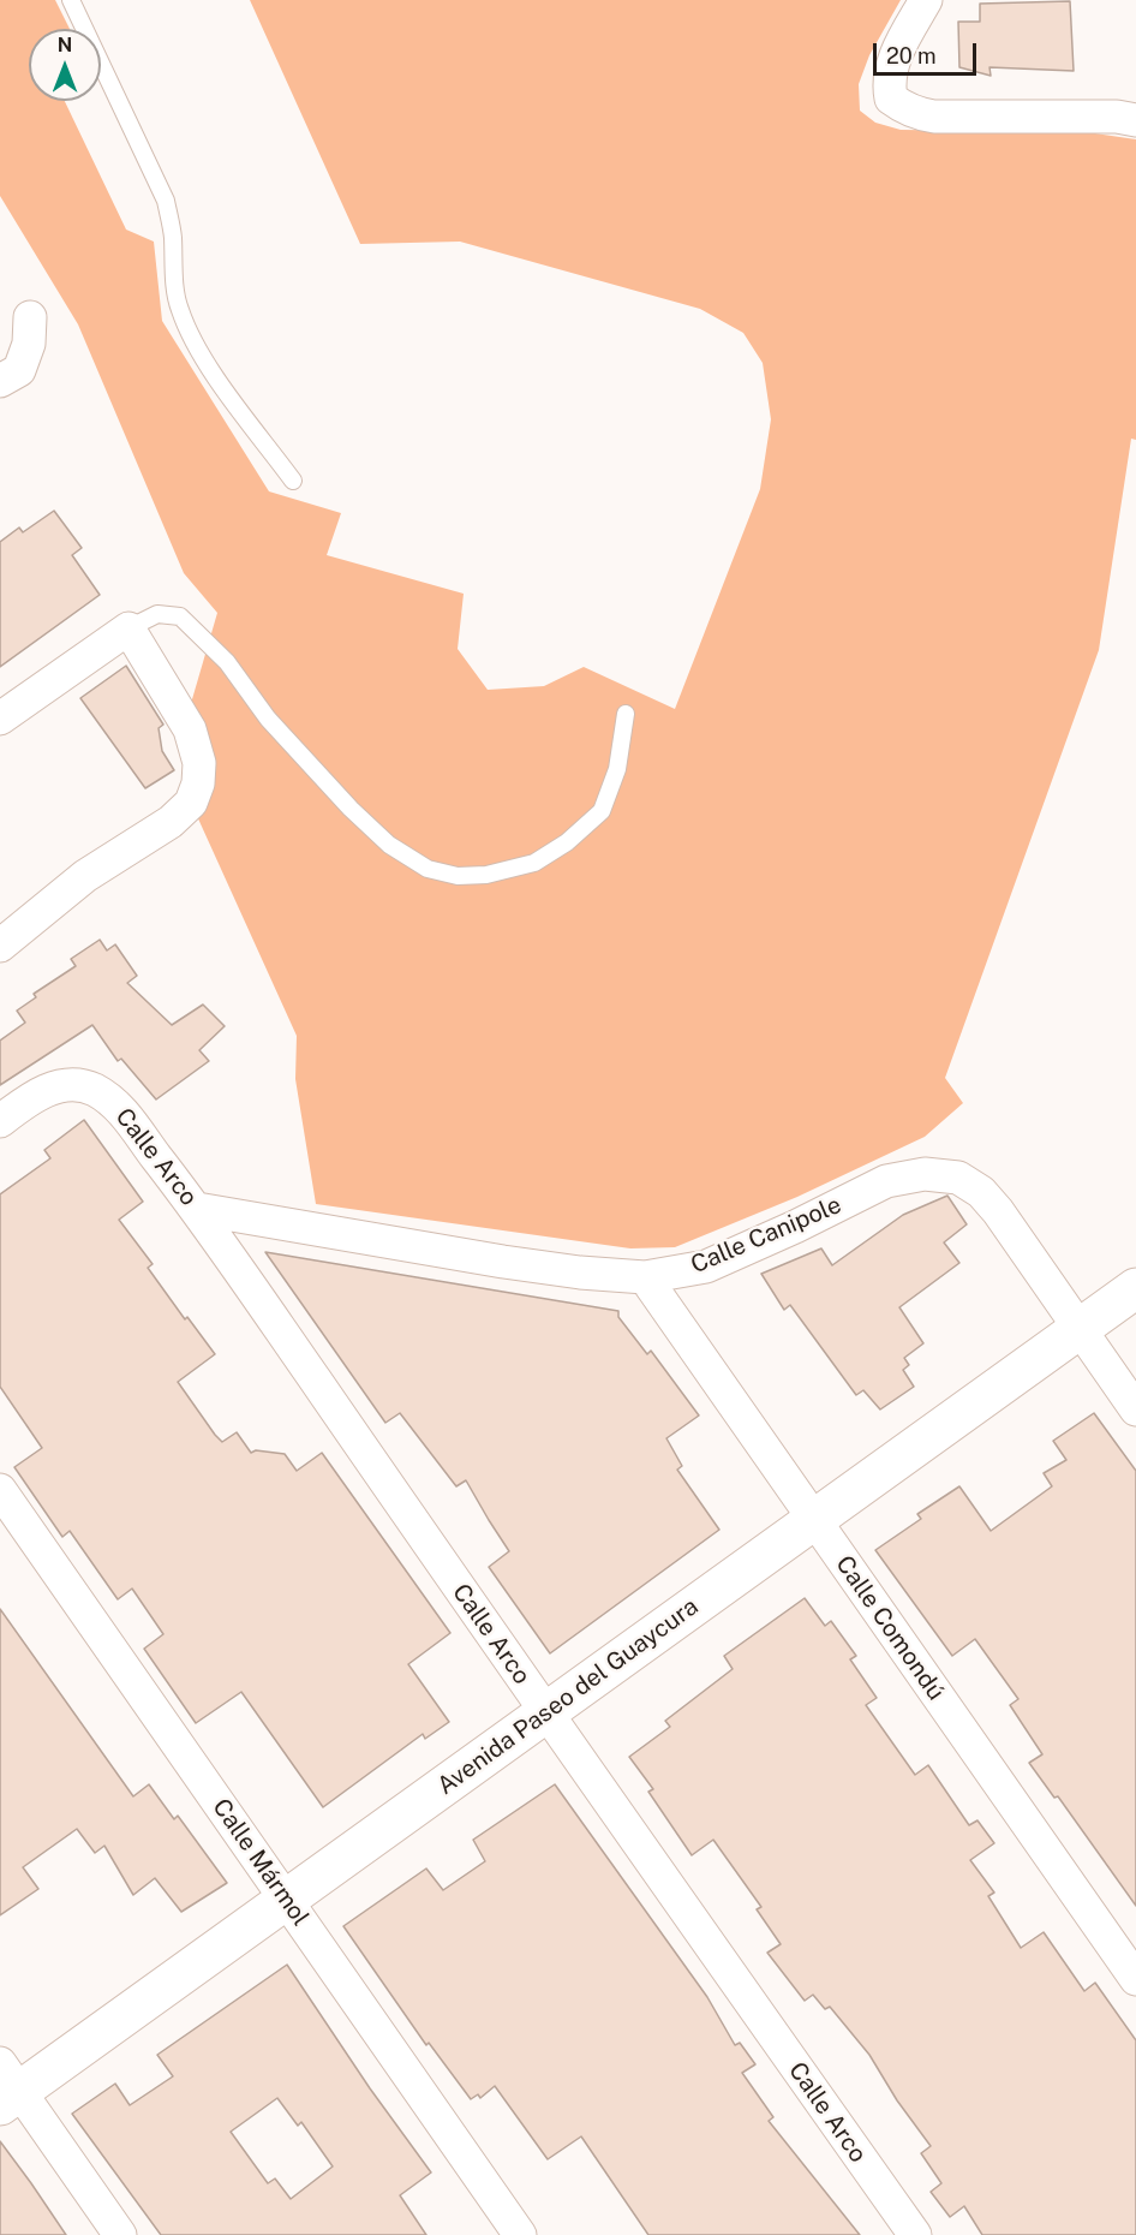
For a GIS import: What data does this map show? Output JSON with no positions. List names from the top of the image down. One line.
{"streets":{"street":["Calle Arco","Calle Canipole","Calle Comondú","Avenida Paseo del Guaycura","Calle Mármol"]},"crossings":[["Calle Arco","Calle Canipole"],["Calle Arco","Avenida Paseo del Guaycura"],["Calle Canipole","Calle Comondú"],["Calle Canipole","Avenida Paseo del Guaycura"],["Calle Comondú","Avenida Paseo del Guaycura"],["Avenida Paseo del Guaycura","Calle Mármol"]],"scale_bar":"20 m","north":"top"}
